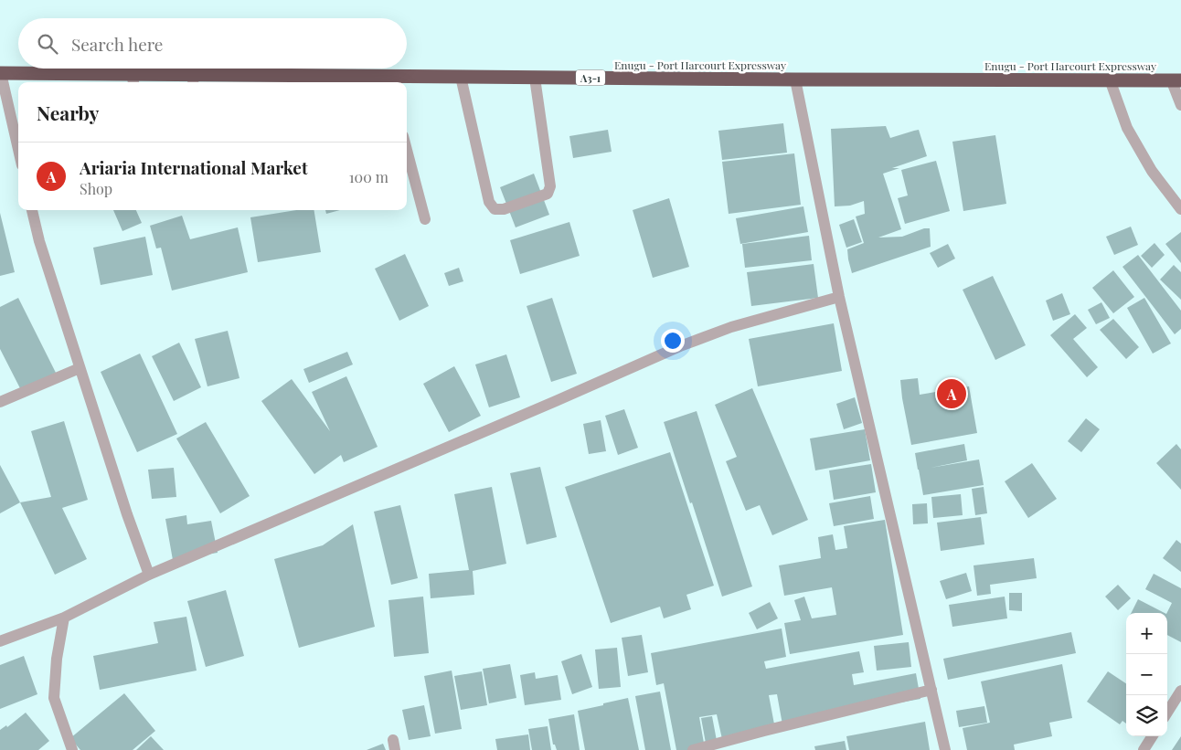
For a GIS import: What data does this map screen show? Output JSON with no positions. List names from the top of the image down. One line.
{"streets":{"highway":["Enugu - Port Harcourt Expressway","A3-1"]},"page":{"search":"Search here","heading":"Nearby","list":[{"mark":"A","name":"Ariaria International Market","note":"Shop","value":"100 m"}],"pins":"A","map_buttons":["+","−"]}}
